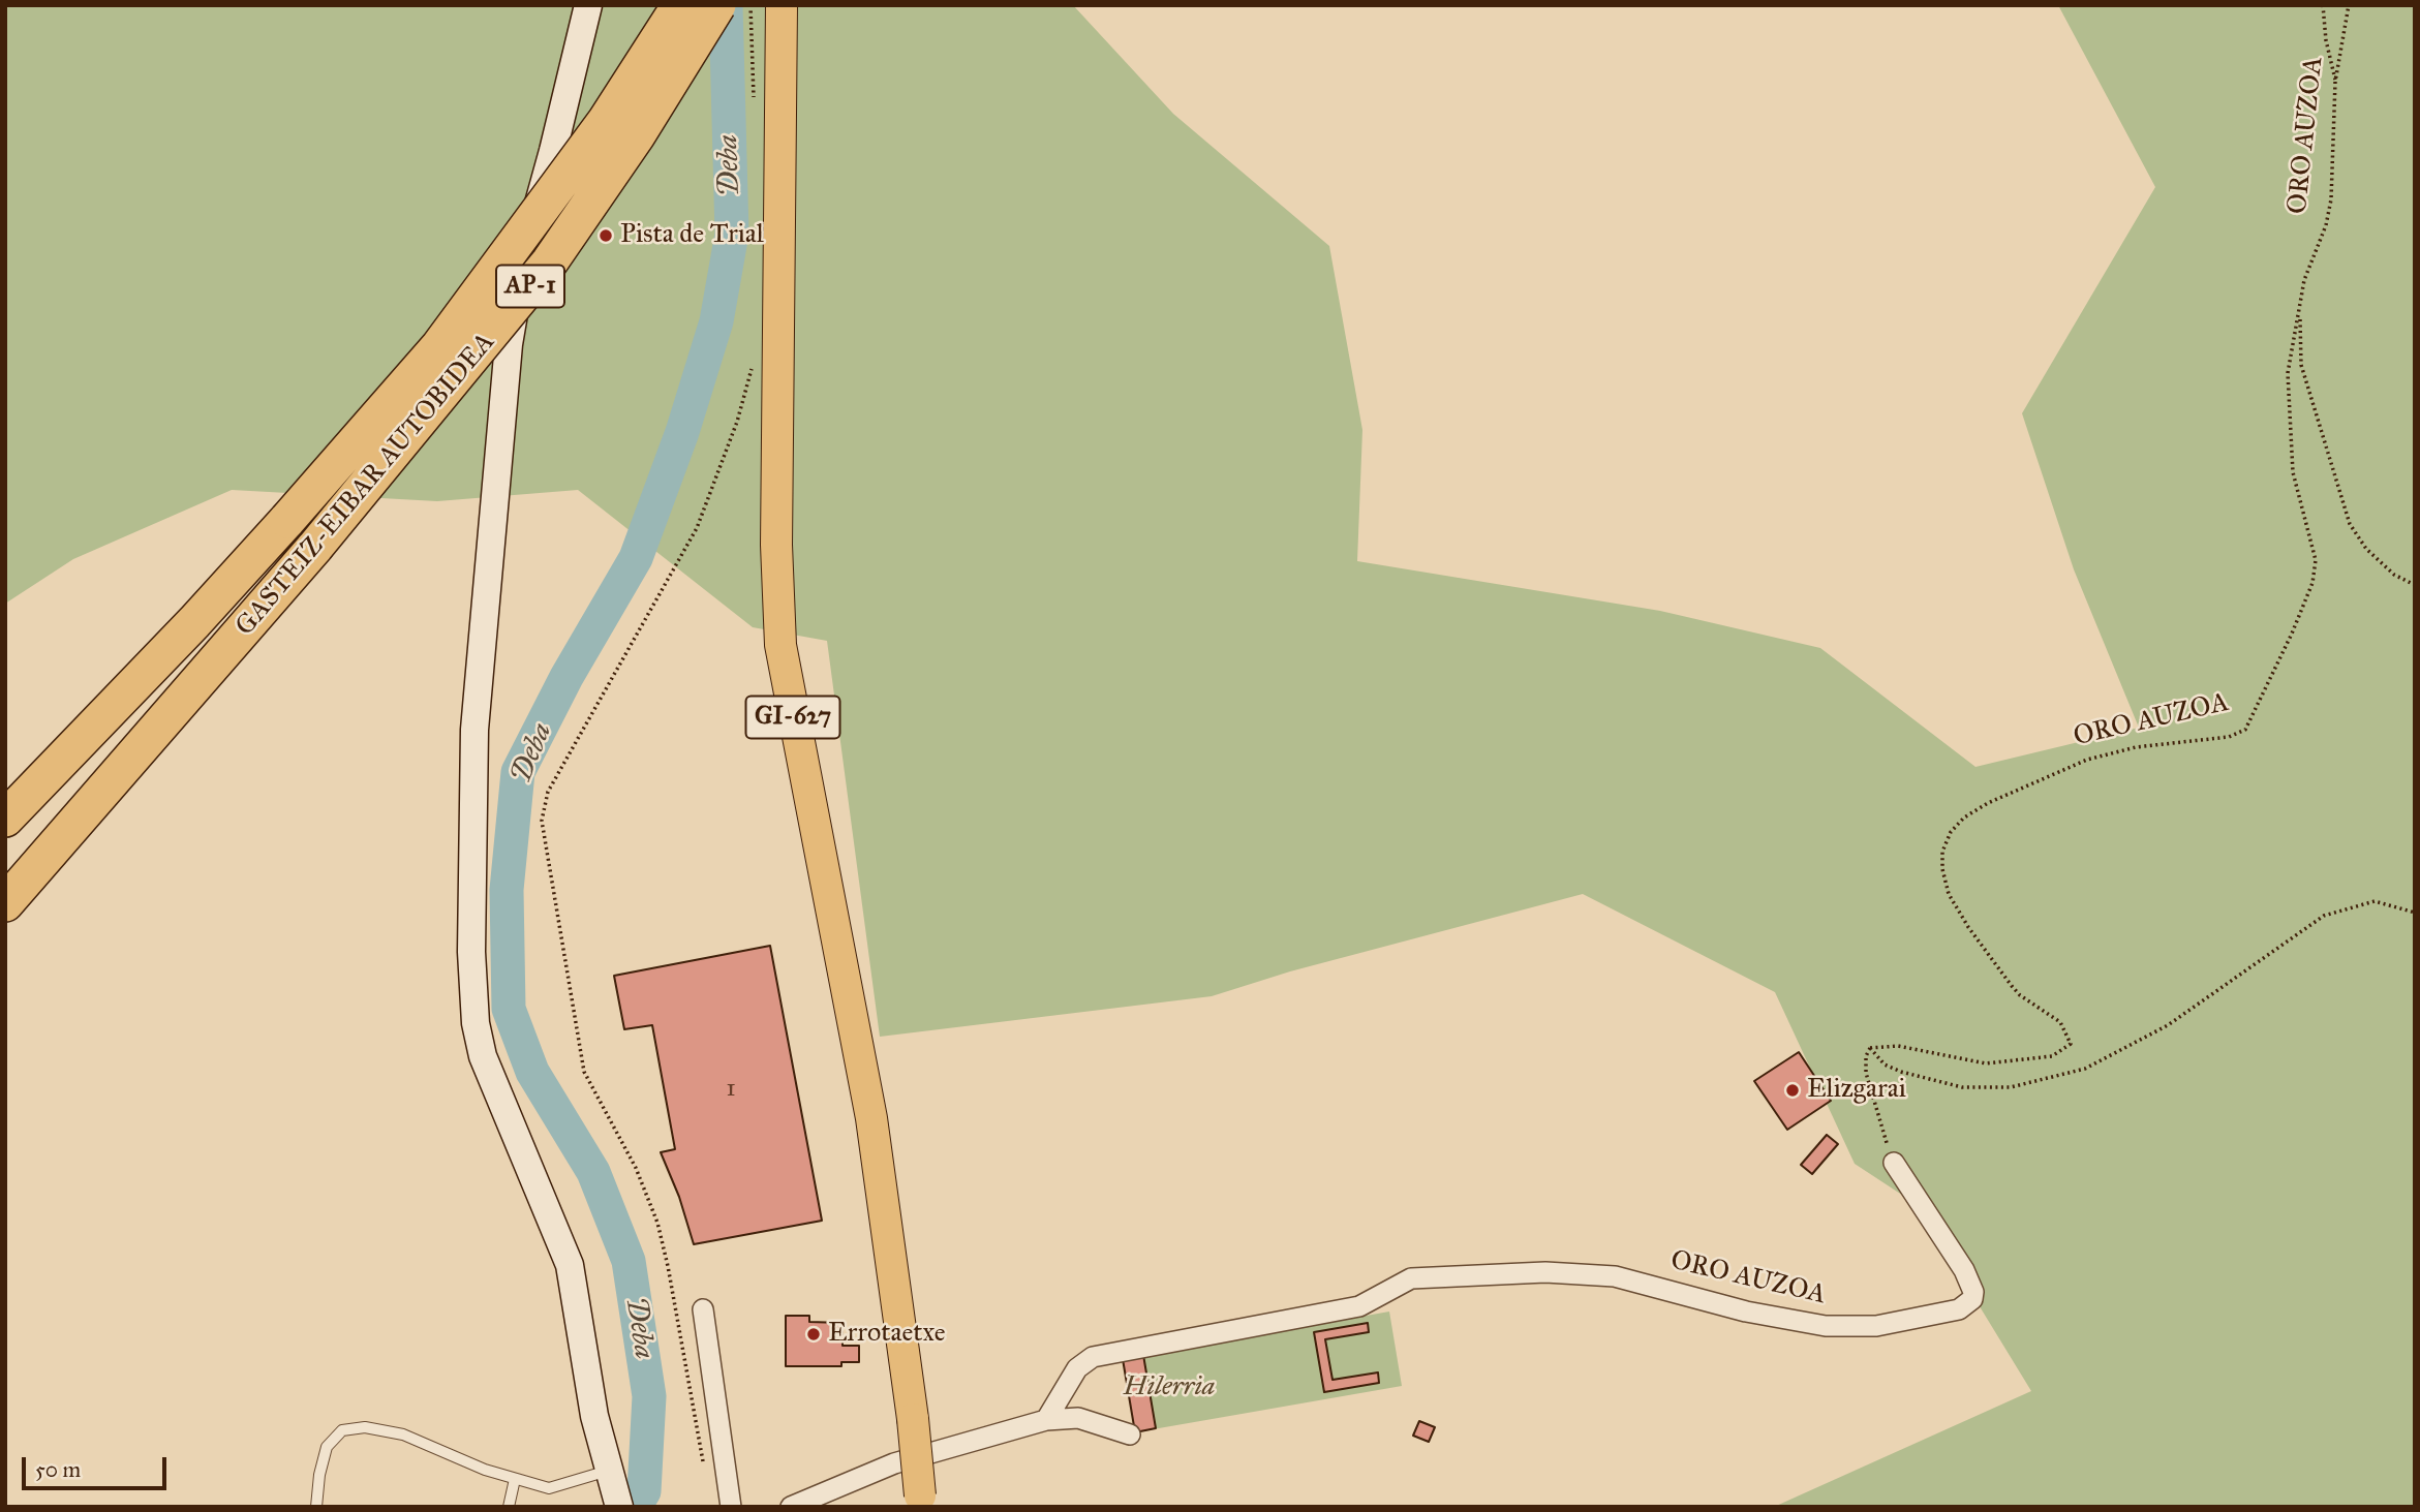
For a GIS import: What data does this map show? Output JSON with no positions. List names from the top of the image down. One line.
{"streets":{"highway":["AP-1","GASTEIZ-EIBAR AUTOBIDEA"],"main road":["GI-627"],"street":["ORO AUZOA"]},"water":["Deba"],"parks":["Hilerria"],"places":["Pista de Trial","Elizgarai","Errotaetxe"],"house_numbers":["1"],"scale_bar":"50 m"}
